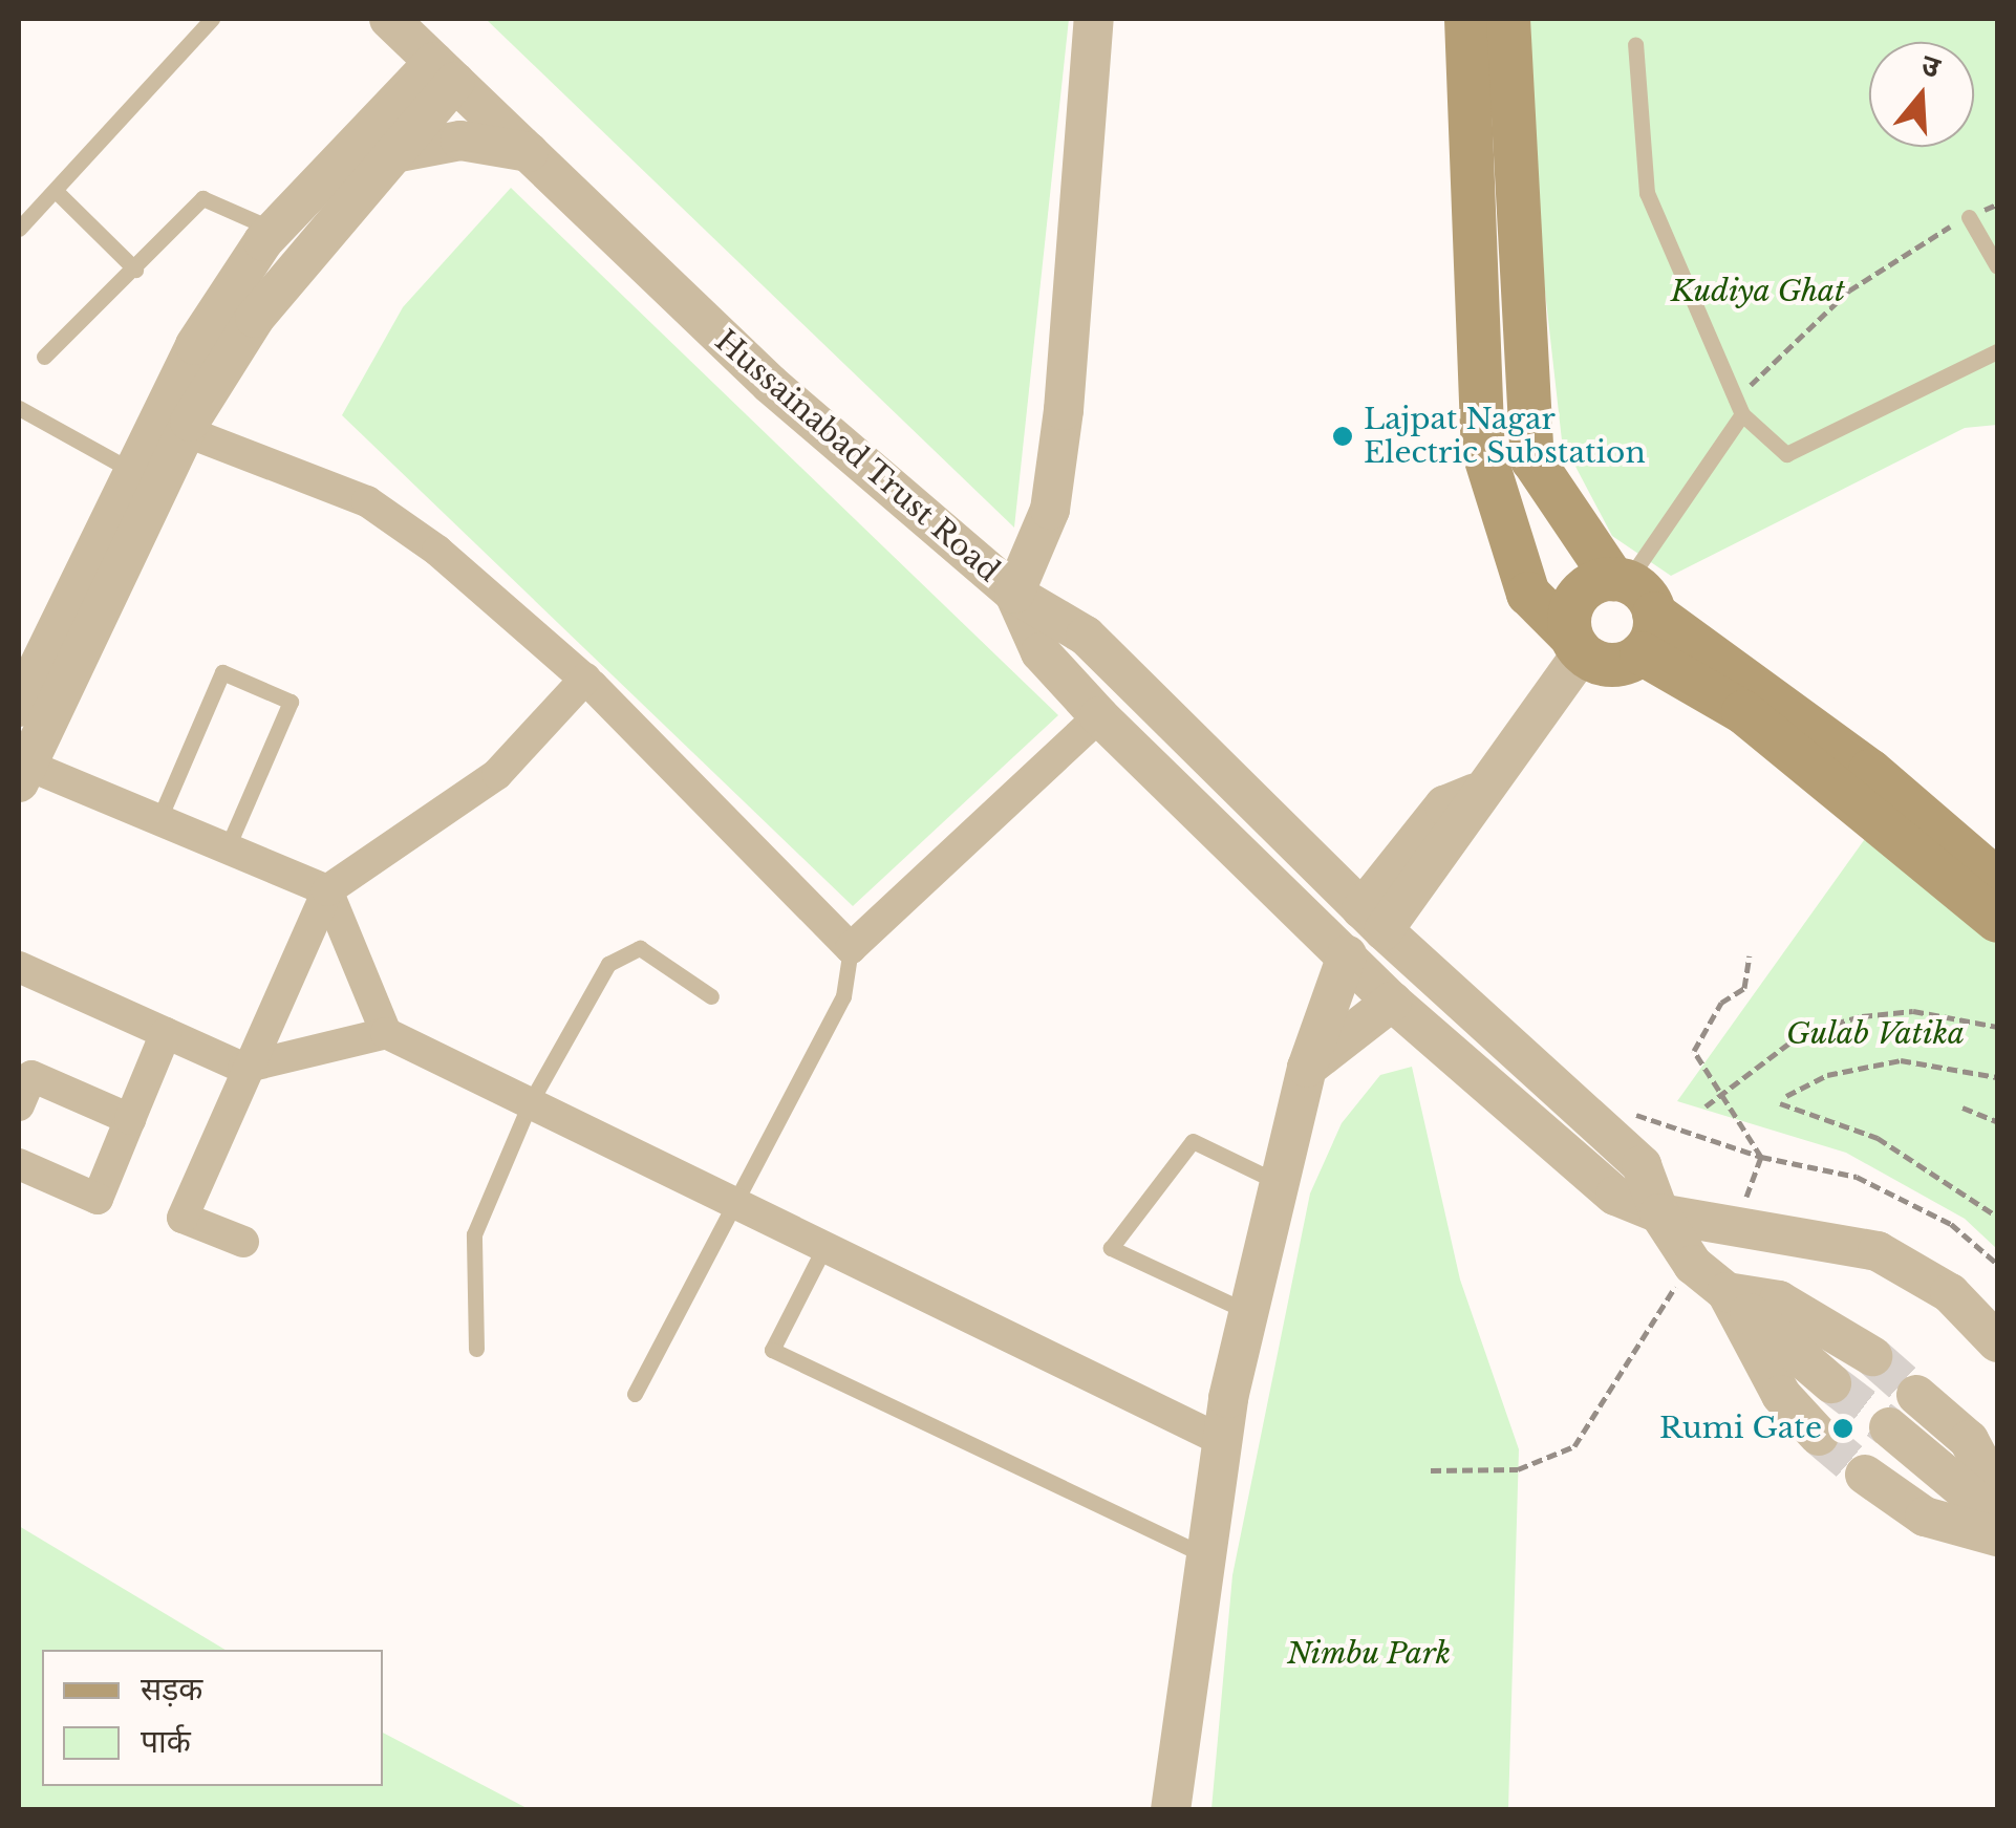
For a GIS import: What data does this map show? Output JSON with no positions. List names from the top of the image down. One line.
{"streets":{"street":["Hussainabad Trust Road"]},"parks":["Kudiya Ghat","Gulab Vatika","Nimbu Park"],"places":["Lajpat Nagar Electric Substation","Rumi Gate"],"legend":["सड़क","पार्क"],"north":"top"}
